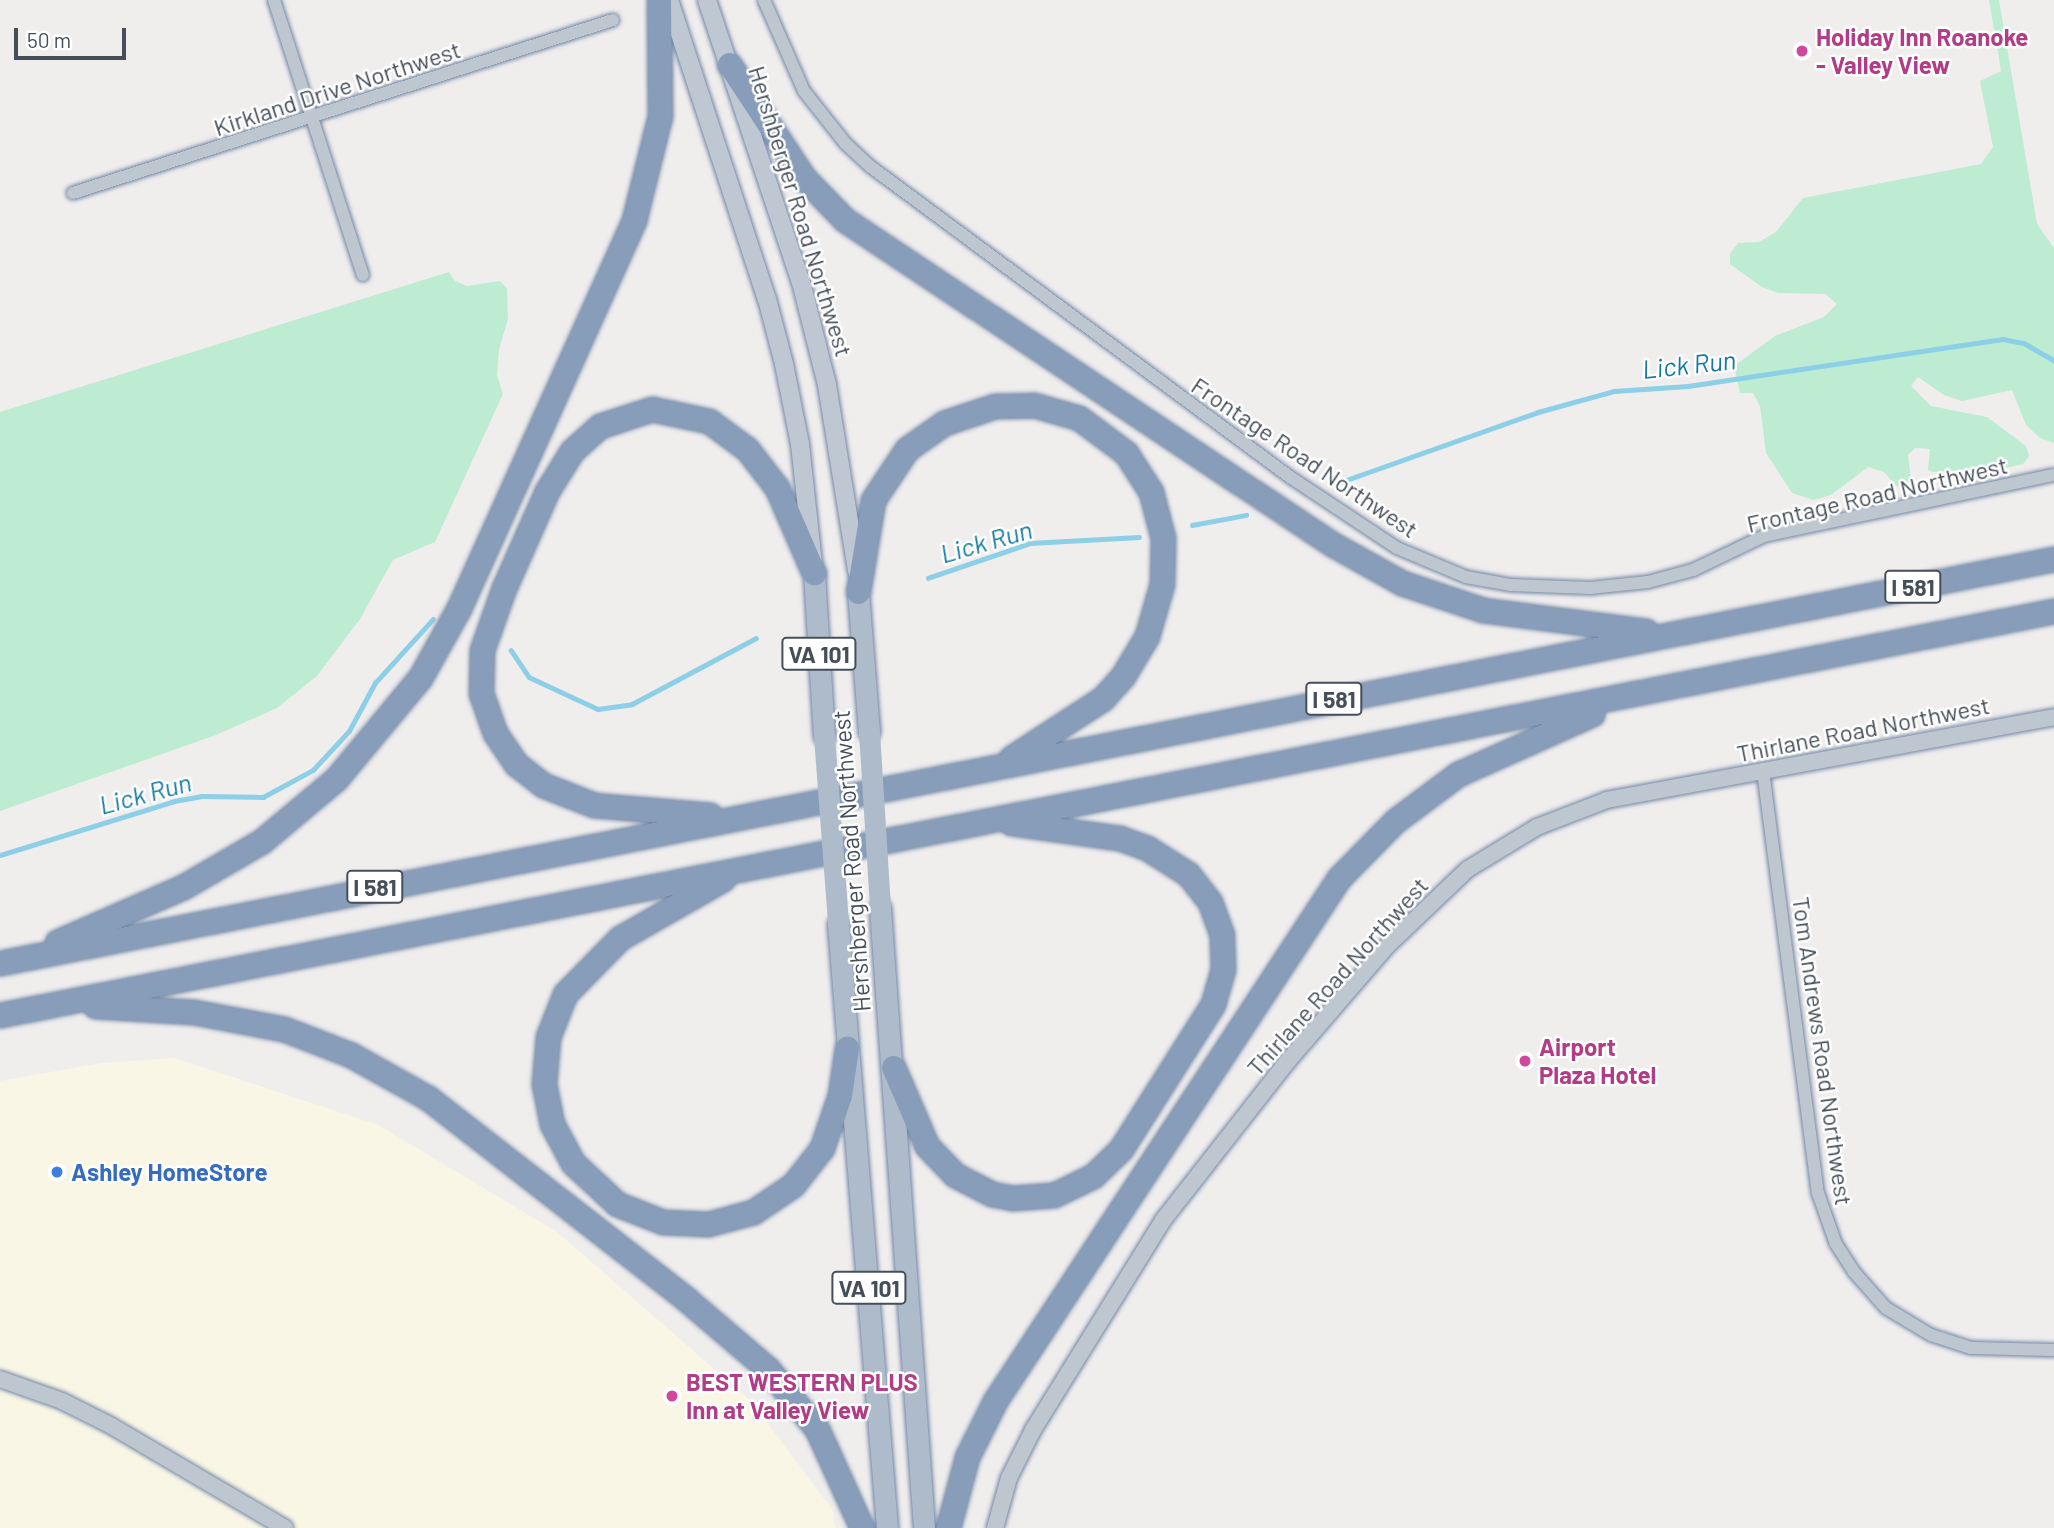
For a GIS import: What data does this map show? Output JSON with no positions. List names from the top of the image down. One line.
{"streets":{"highway":["I 581"],"main road":["Hershberger Road Northwest","VA 101"],"street":["Kirkland Drive Northwest","Frontage Road Northwest","Thirlane Road Northwest","Tom Andrews Road Northwest"]},"crossings":[["Thirlane Road Northwest","Tom Andrews Road Northwest"]],"water":["Lick Run"],"places":["Holiday Inn Roanoke - Valley View","Airport Plaza Hotel","Ashley HomeStore","BEST WESTERN PLUS Inn at Valley View"],"scale_bar":"50 m"}
